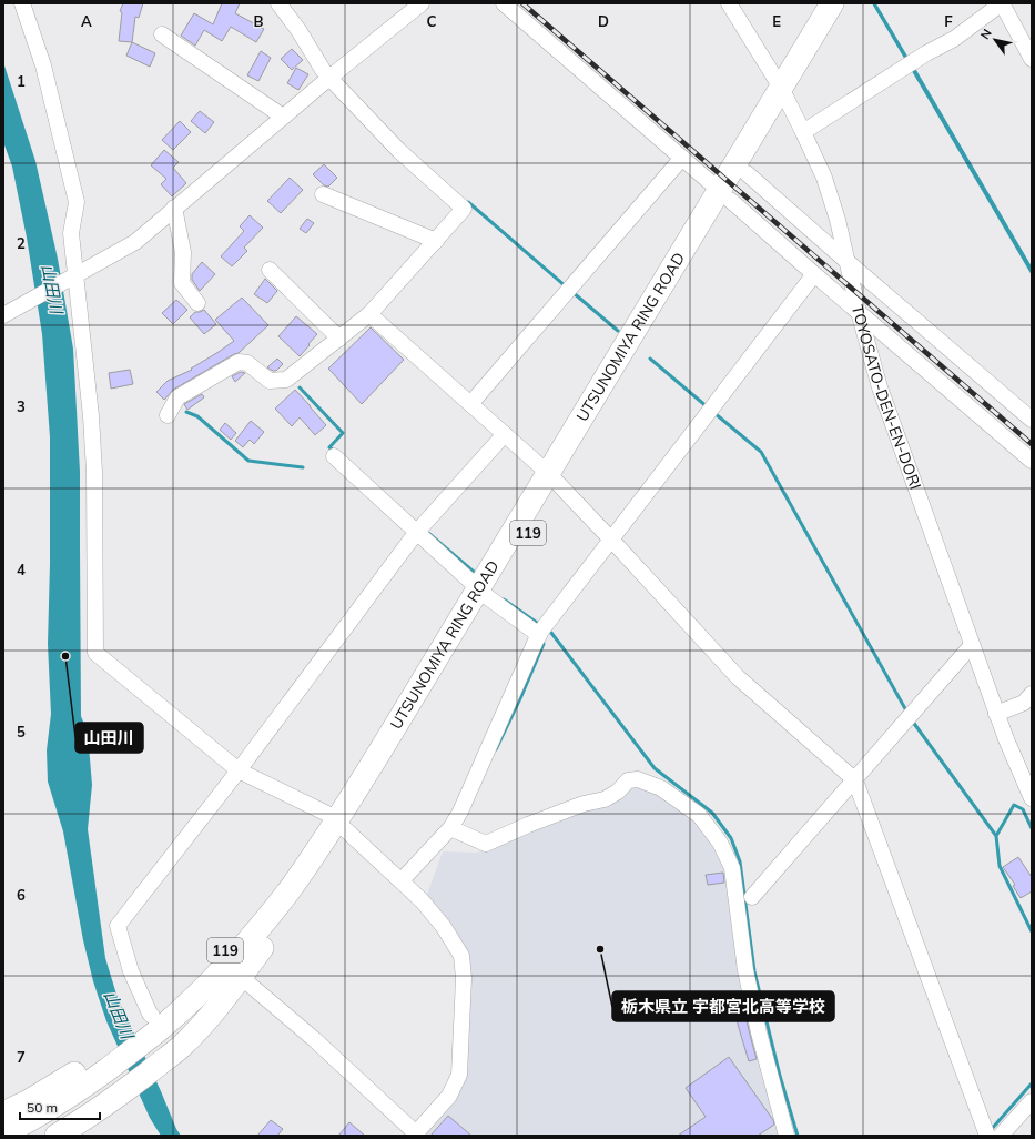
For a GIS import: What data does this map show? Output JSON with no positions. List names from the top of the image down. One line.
{"streets":{"highway":["UTSUNOMIYA RING ROAD","119"],"street":["TOYOSATO-DEN-EN-DORI"]},"crossings":[["UTSUNOMIYA RING ROAD","TOYOSATO-DEN-EN-DORI"],["UTSUNOMIYA RING ROAD","119"]],"water":["山田川"],"places":["山田川","栃木県立 宇都宮北高等学校"],"scale_bar":"50 m","north":"top left","grid":{"columns":["A","B","C","D","E","F"],"rows":["1","2","3","4","5","6","7"]}}
